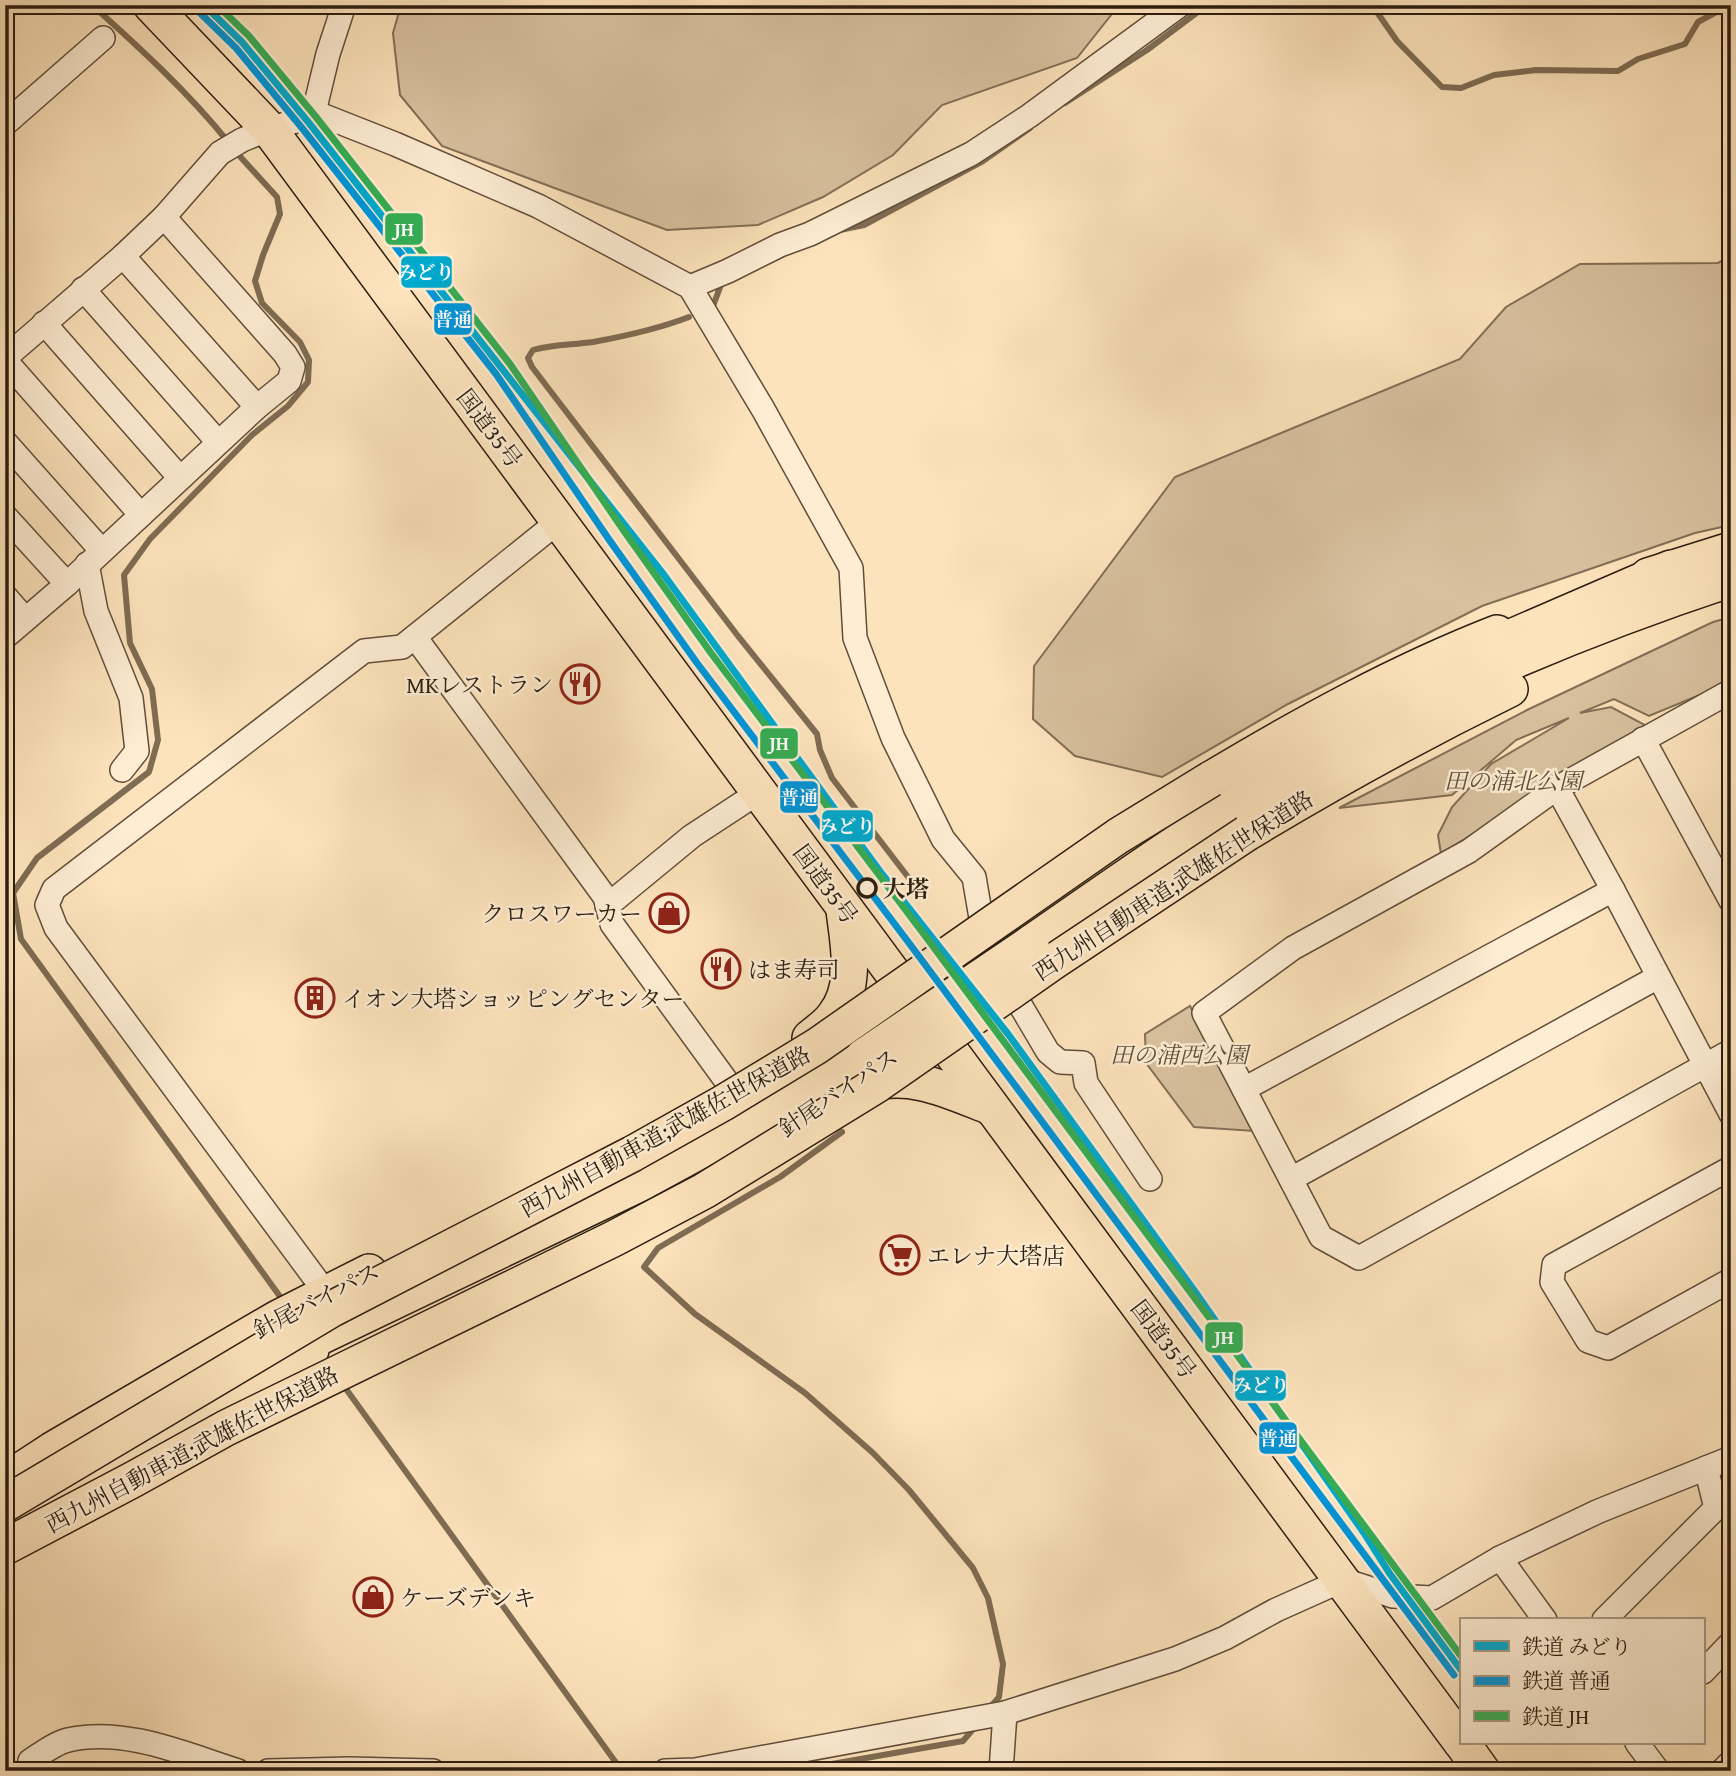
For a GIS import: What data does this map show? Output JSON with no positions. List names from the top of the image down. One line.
{"streets":{"highway":["国道35号","西九州自動車道;武雄佐世保道路","針尾バイパス"]},"crossings":[["国道35号","針尾バイパス"],["西九州自動車道;武雄佐世保道路","針尾バイパス"]],"parks":["田の浦北公園","田の浦西公園"],"places":{"restaurant":["MKレストラン","はま寿司"],"other":["大塔"],"shop":["クロスワーカー","ケーズデンキ"],"building":["イオン大塔ショッピングセンター"],"supermarket":["エレナ大塔店"]},"lines":["rail line みどり","rail line JH","rail line 普通"],"legend":["鉄道 みどり","鉄道 普通","鉄道 JH"]}
